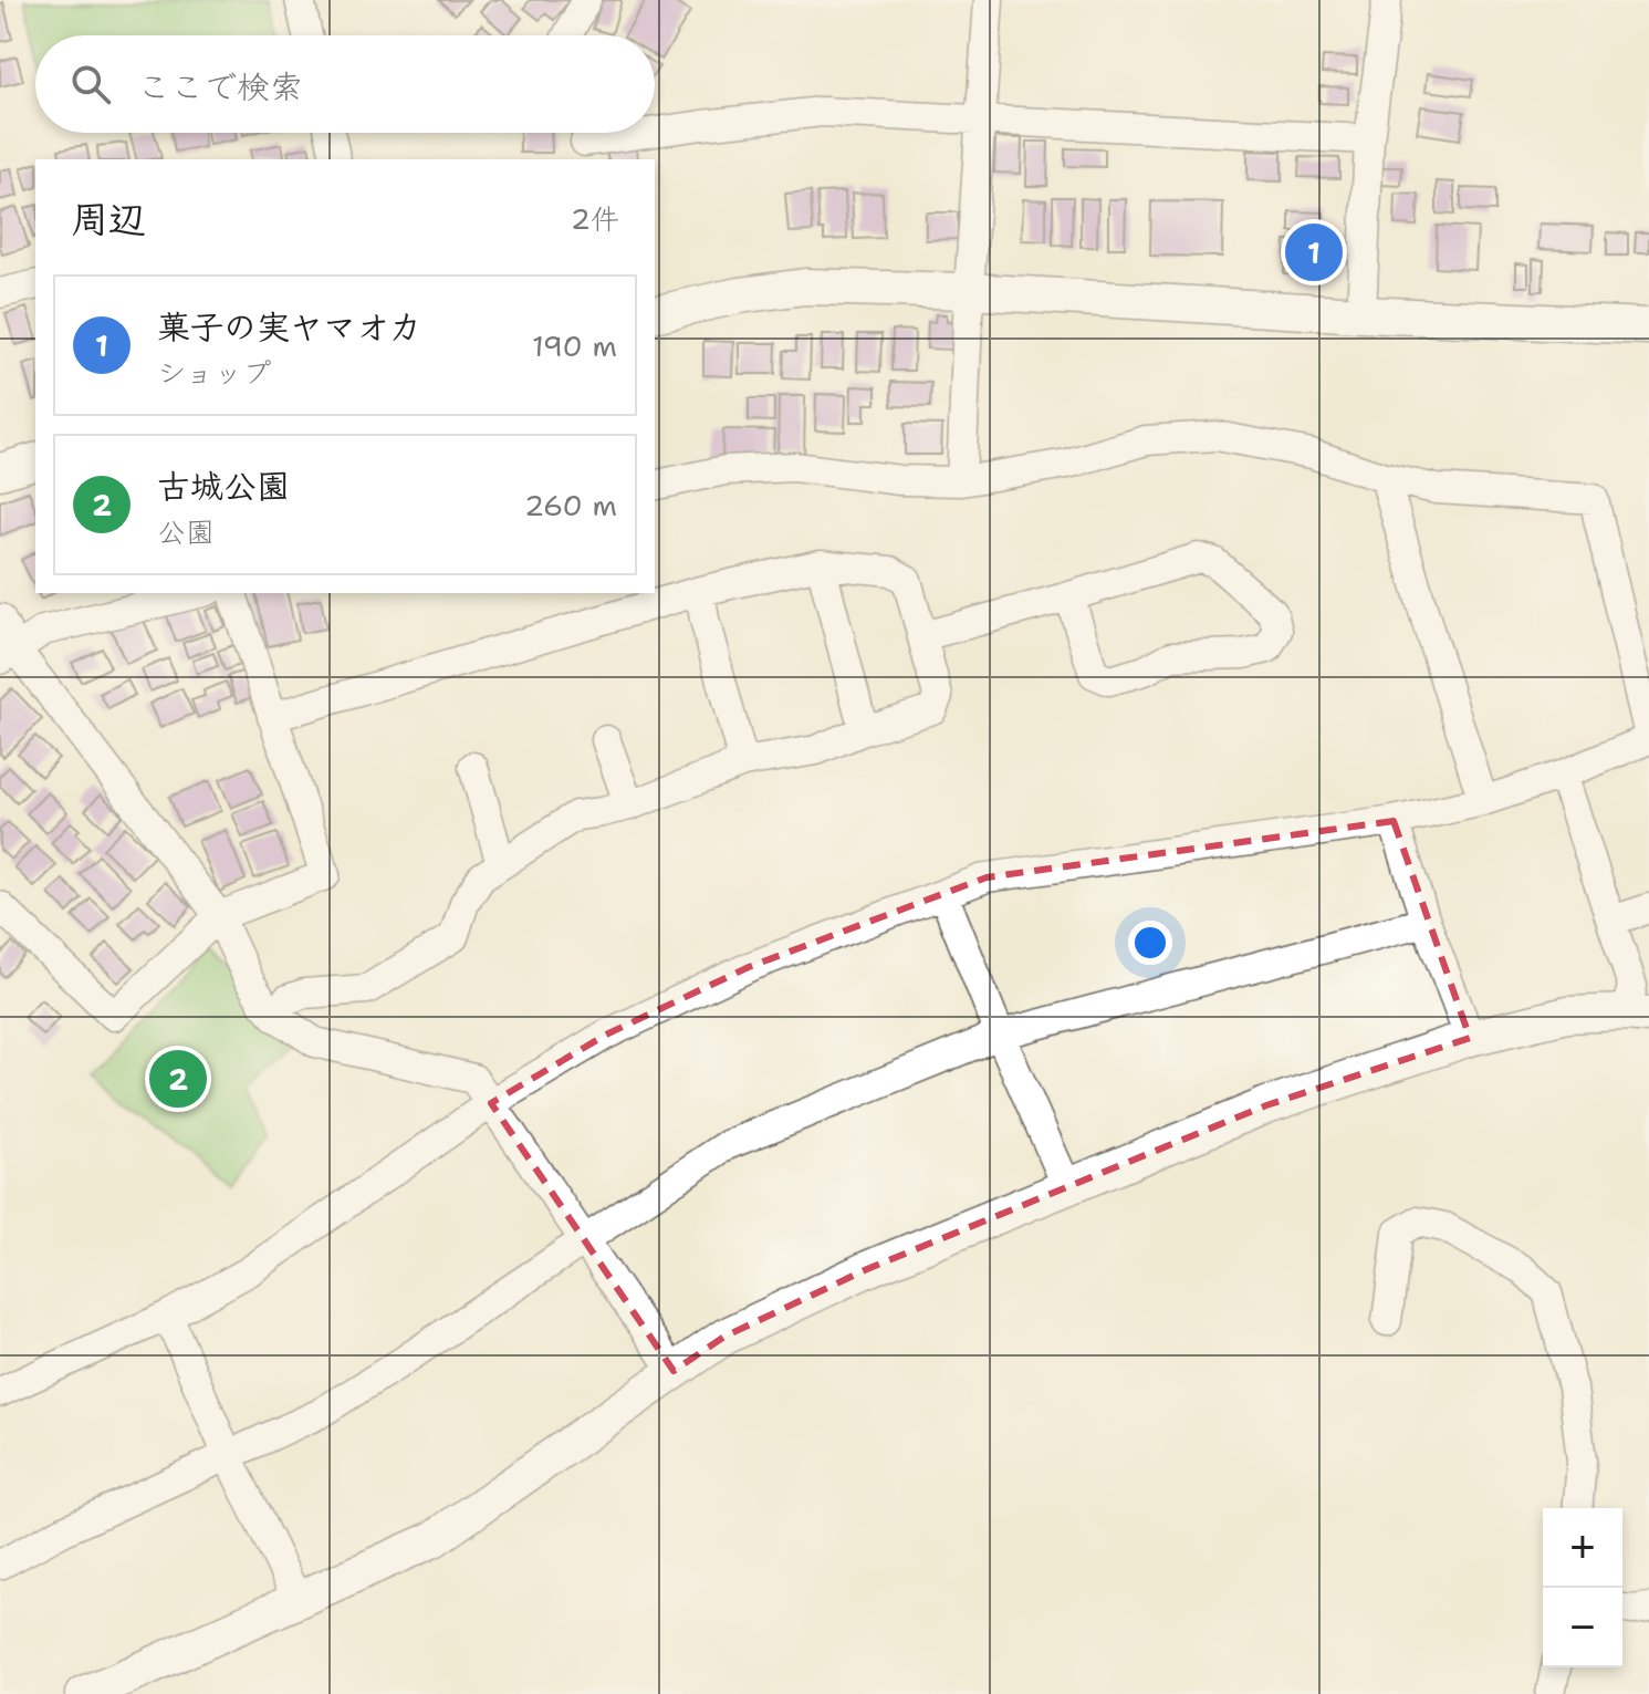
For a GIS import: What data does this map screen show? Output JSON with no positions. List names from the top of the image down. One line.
{"page":{"search":"ここで検索","heading":["周辺","2件"],"pins":["1","2"],"list":[{"mark":"1","name":"菓子の実ヤマオカ","note":"ショップ","value":"190 m"},{"mark":"2","name":"古城公園","note":"公園","value":"260 m"}],"map_buttons":["+","−"]}}
